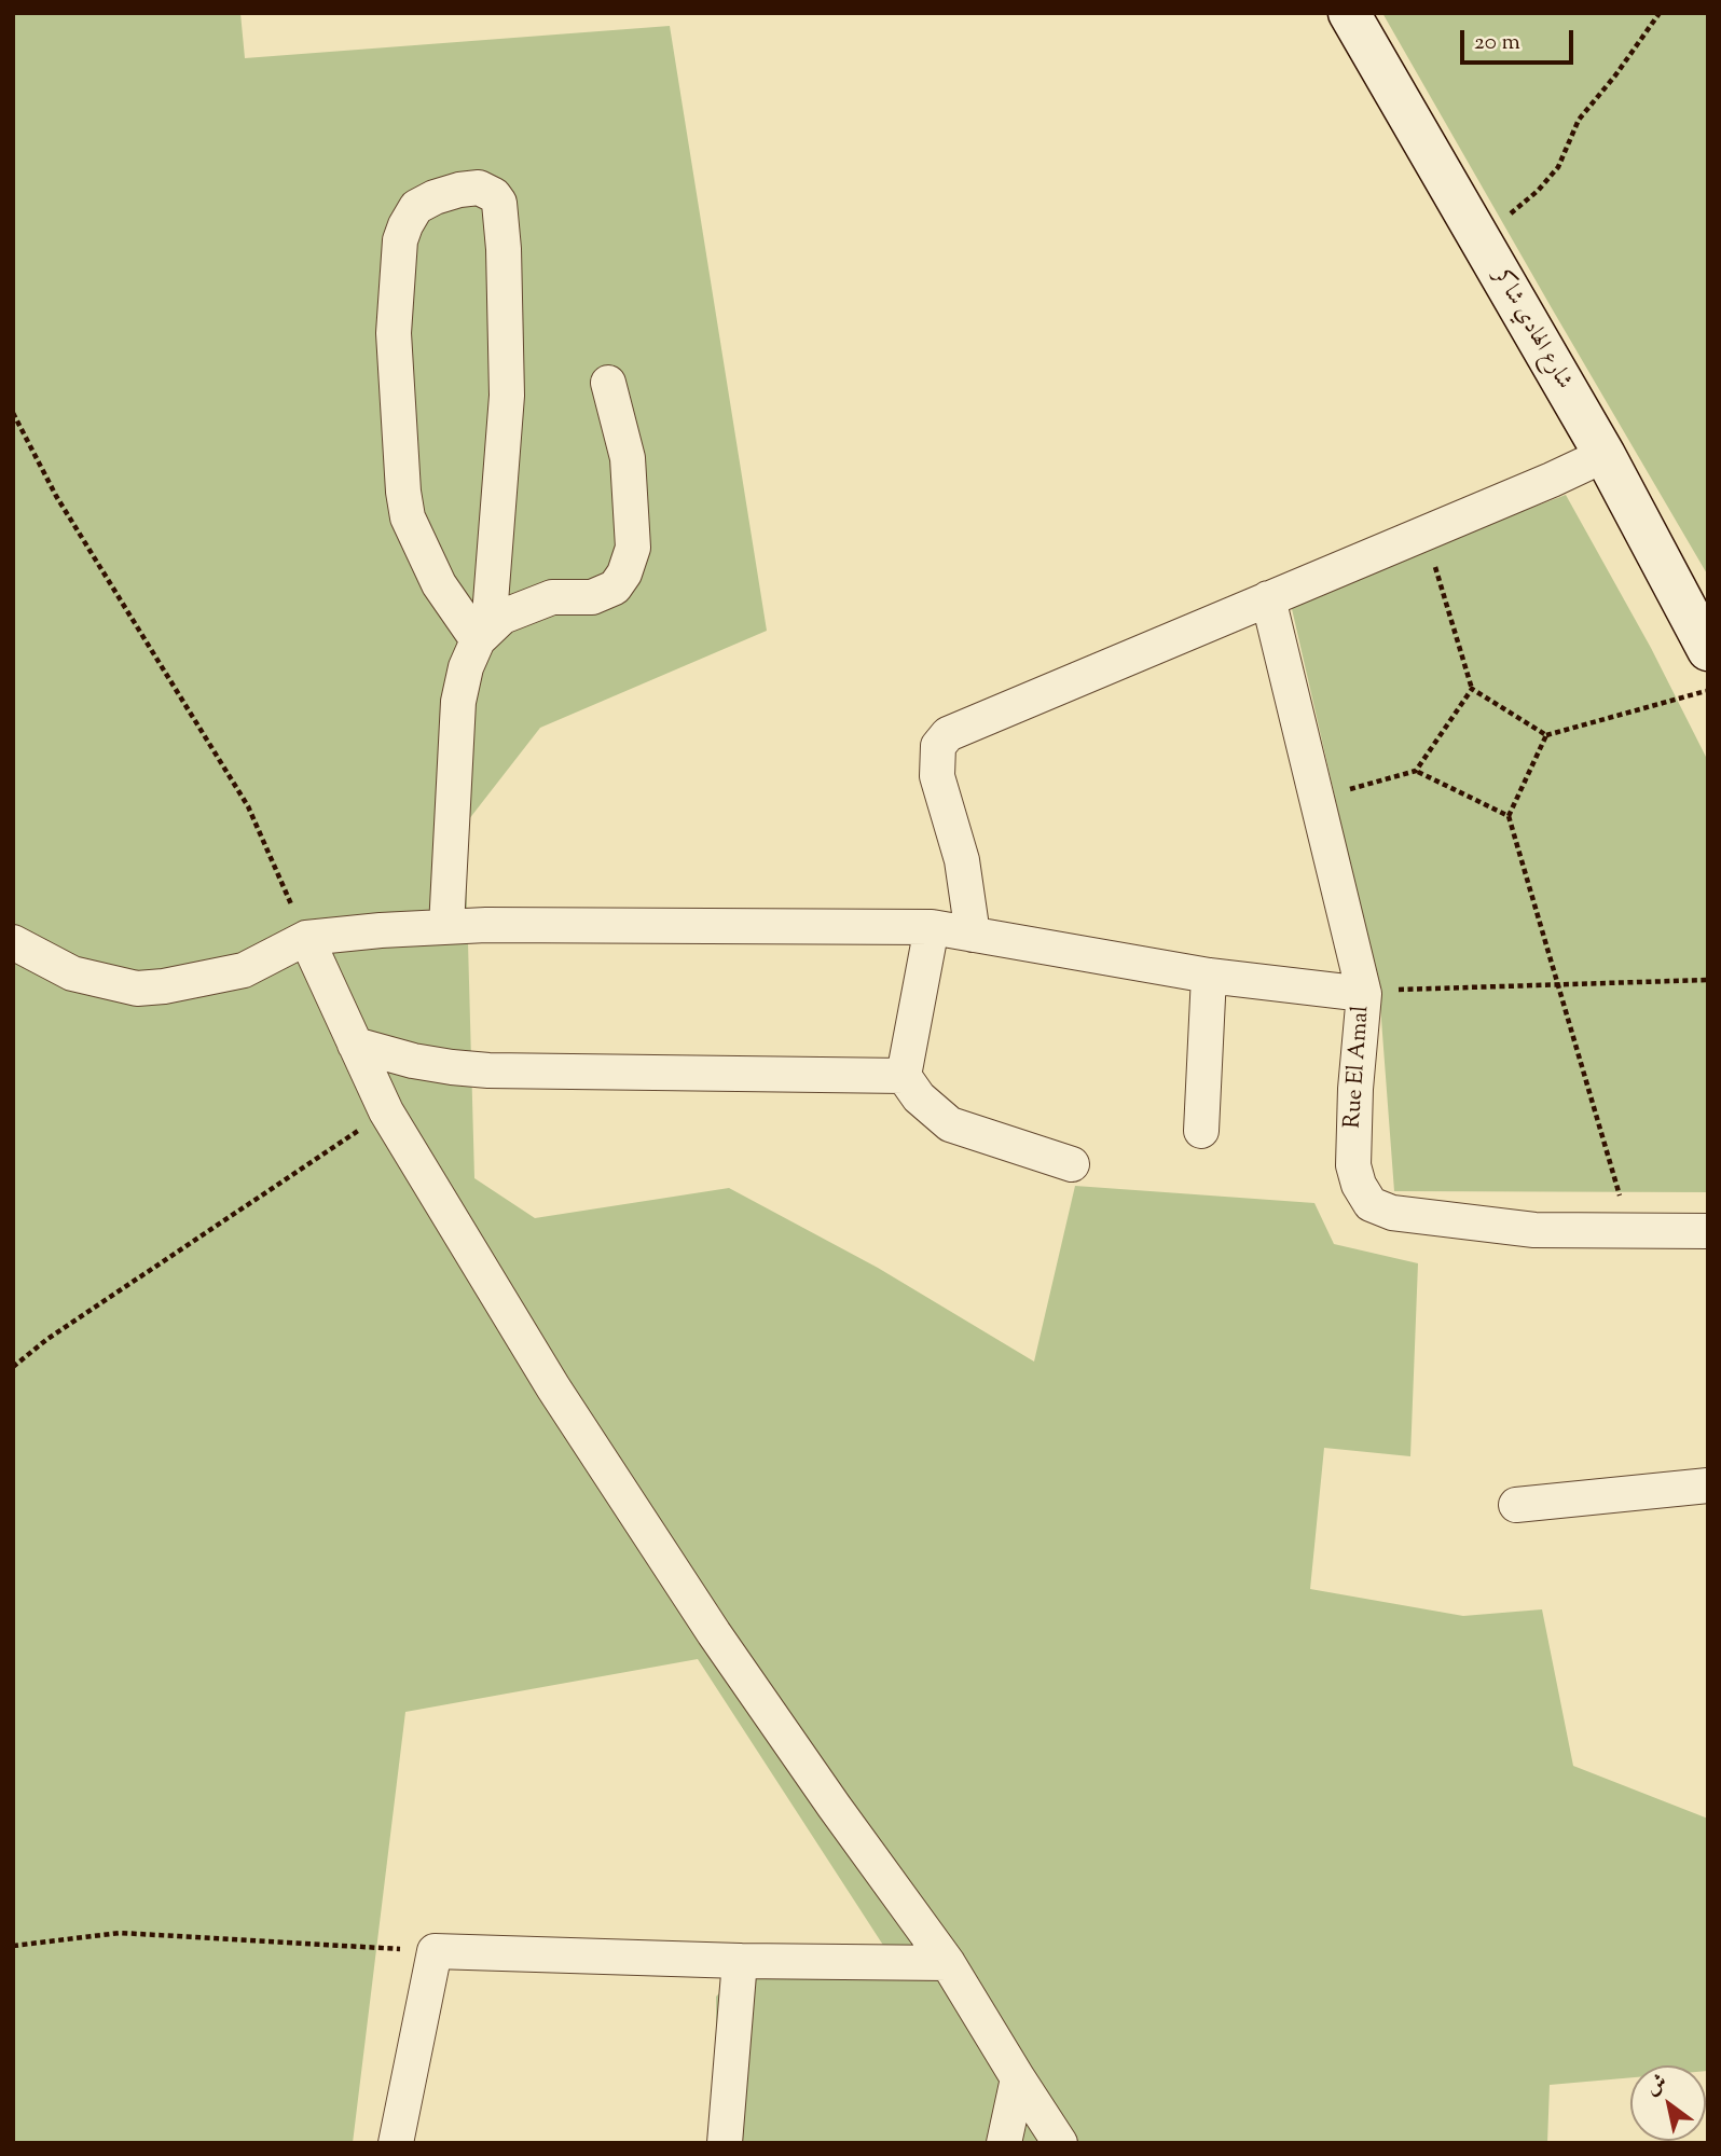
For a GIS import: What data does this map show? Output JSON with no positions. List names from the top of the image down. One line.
{"streets":{"street":["شارع الهادي شاكر","Rue El Amal"]},"scale_bar":"20 m","north":"top left"}
